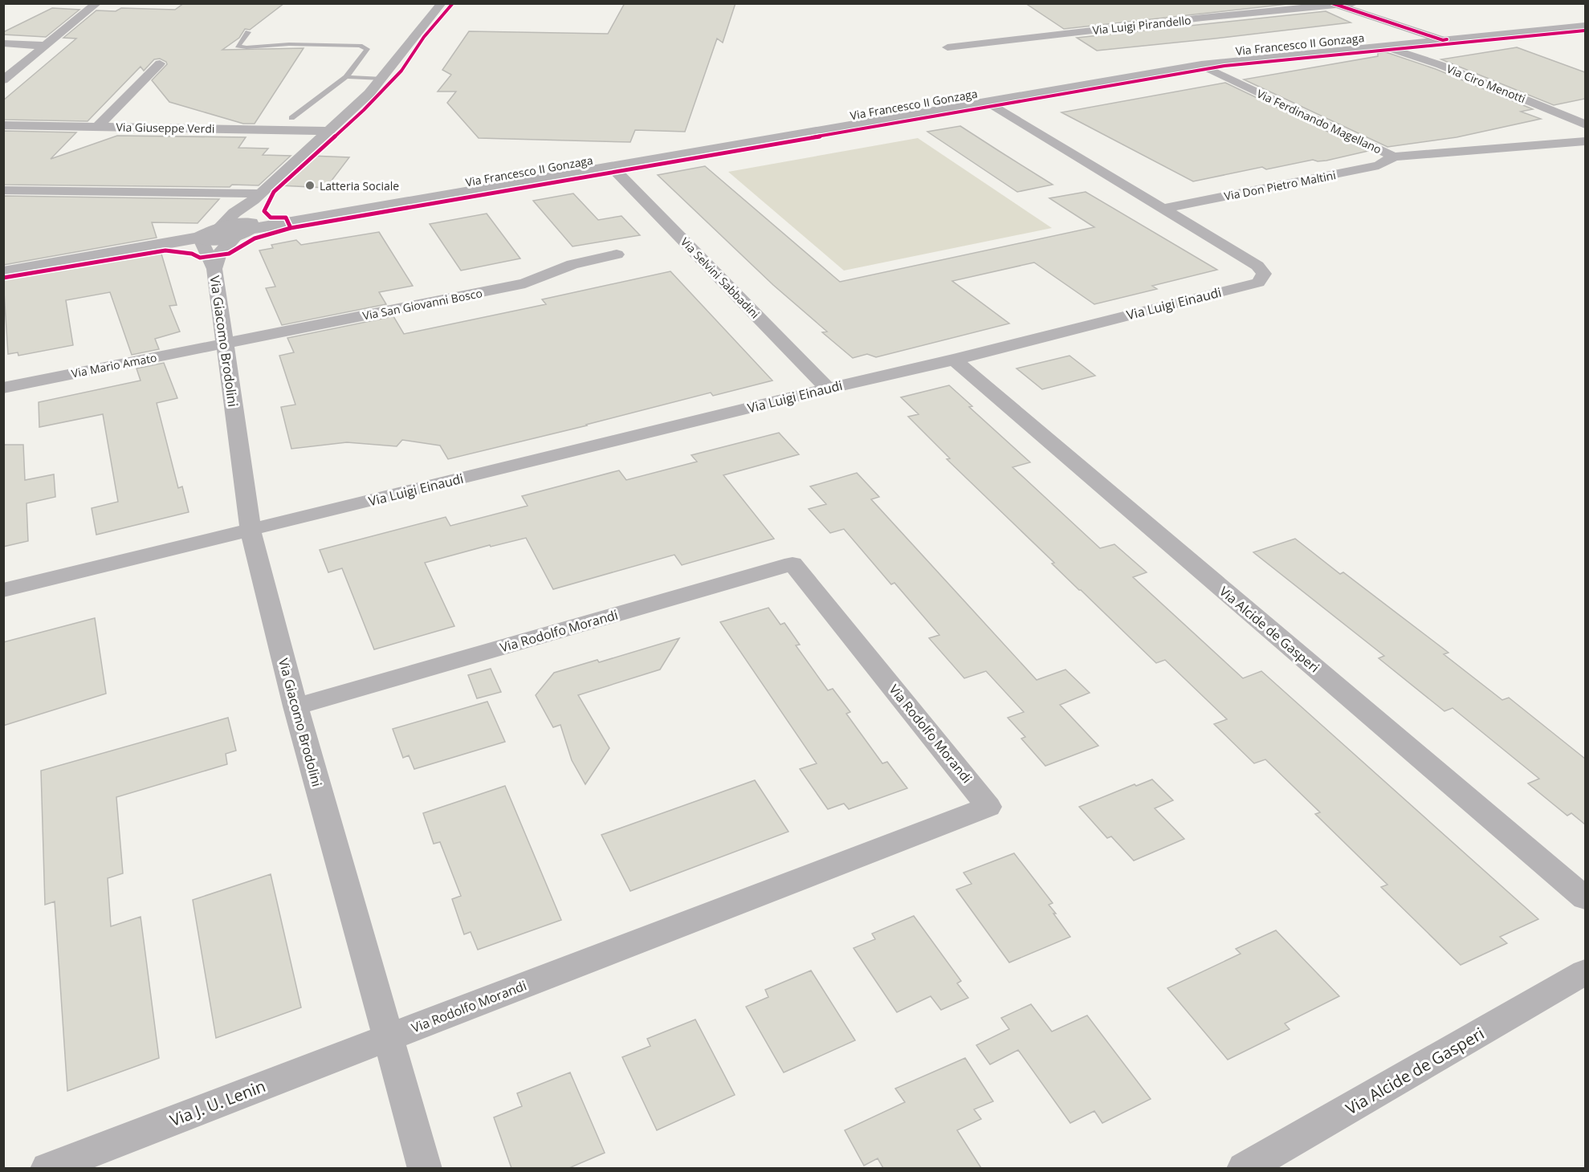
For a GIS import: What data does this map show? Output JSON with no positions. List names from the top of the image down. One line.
{"streets":{"street":["Via Luigi Pirandello","Via Francesco II Gonzaga","Via Ciro Menotti","Via Ferdinando Magellano","Via Giuseppe Verdi","Via Don Pietro Maltini","Via Selvini Sabbadini","Via Luigi Einaudi","Via San Giovanni Bosco","Via Giacomo Brodolini","Via Mario Amato","Via Alcide de Gasperi","Via Rodolfo Morandi","Via J. U. Lenin"]},"crossings":[["Via Francesco II Gonzaga","Via Ciro Menotti"],["Via Francesco II Gonzaga","Via Ferdinando Magellano"],["Via Francesco II Gonzaga","Via Selvini Sabbadini"],["Via Francesco II Gonzaga","Via Luigi Einaudi"],["Via Francesco II Gonzaga","Via Giacomo Brodolini"],["Via Ferdinando Magellano","Via Don Pietro Maltini"],["Via Don Pietro Maltini","Via Luigi Einaudi"],["Via Selvini Sabbadini","Via Luigi Einaudi"],["Via Luigi Einaudi","Via Giacomo Brodolini"],["Via Luigi Einaudi","Via Alcide de Gasperi"],["Via San Giovanni Bosco","Via Giacomo Brodolini"],["Via San Giovanni Bosco","Via Mario Amato"],["Via Giacomo Brodolini","Via Mario Amato"],["Via Giacomo Brodolini","Via Rodolfo Morandi"],["Via Giacomo Brodolini","Via J. U. Lenin"],["Via Rodolfo Morandi","Via J. U. Lenin"]],"places":["Latteria Sociale"]}
